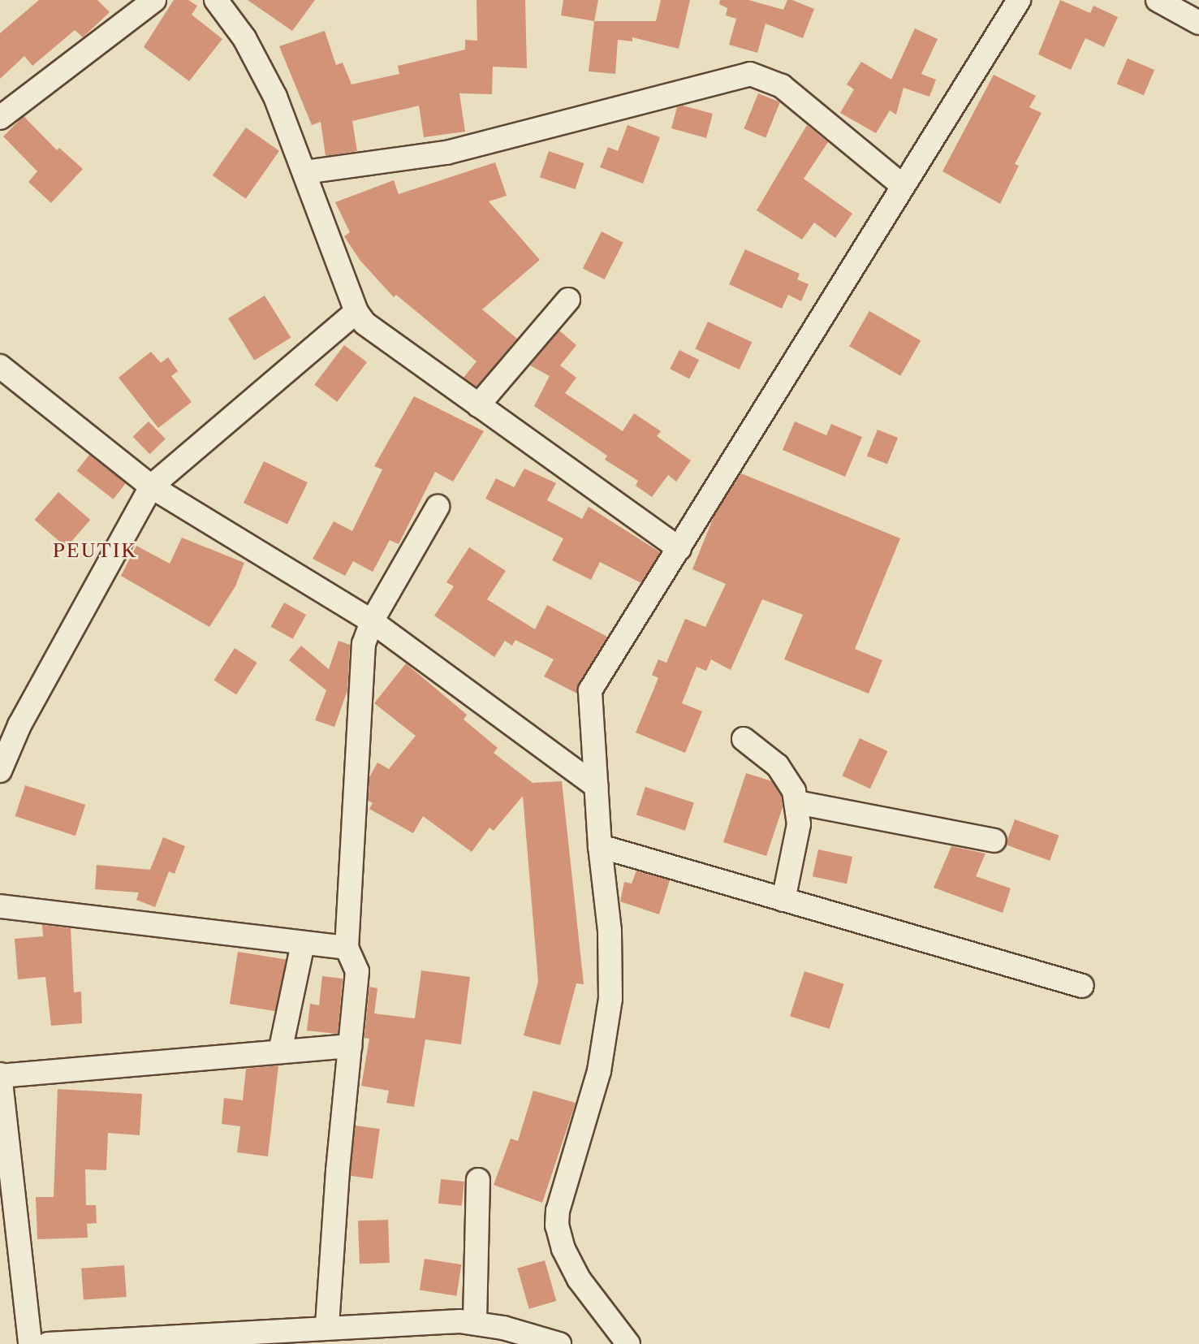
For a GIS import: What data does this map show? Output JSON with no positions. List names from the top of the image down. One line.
{"districts":["PEUTIK"]}
